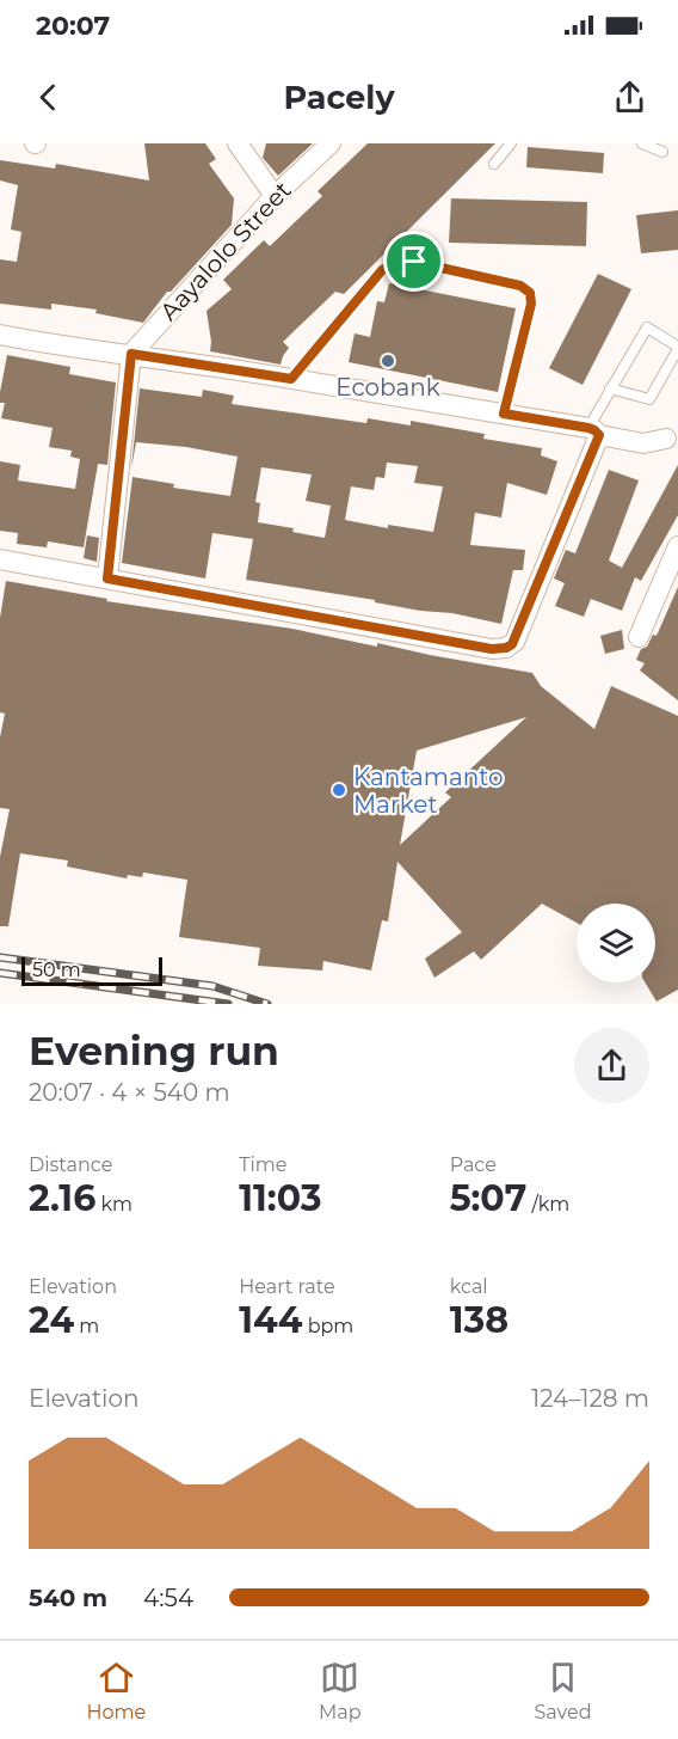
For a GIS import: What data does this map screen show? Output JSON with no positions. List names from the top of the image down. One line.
{"streets":{"street":["Aayalolo Street"]},"places":["Ecobank","Kantamanto Market"],"scale_bar":"50 m","page":{"status":"20:07","header":"Pacely","scale":"50 m","heading":["Evening run","20:07 · 4 × 540 m"],"stats":[["Distance","2.16 km"],["Time","11:03"],["Pace","5:07 /km"],["Elevation","24 m"],["Heart rate","144 bpm"],["kcal","138"]],"chart":["Elevation","124–128 m"],"list":[{"name":"540 m","note":"4:54"}],"tabs":["Home","Map","Saved"]}}
